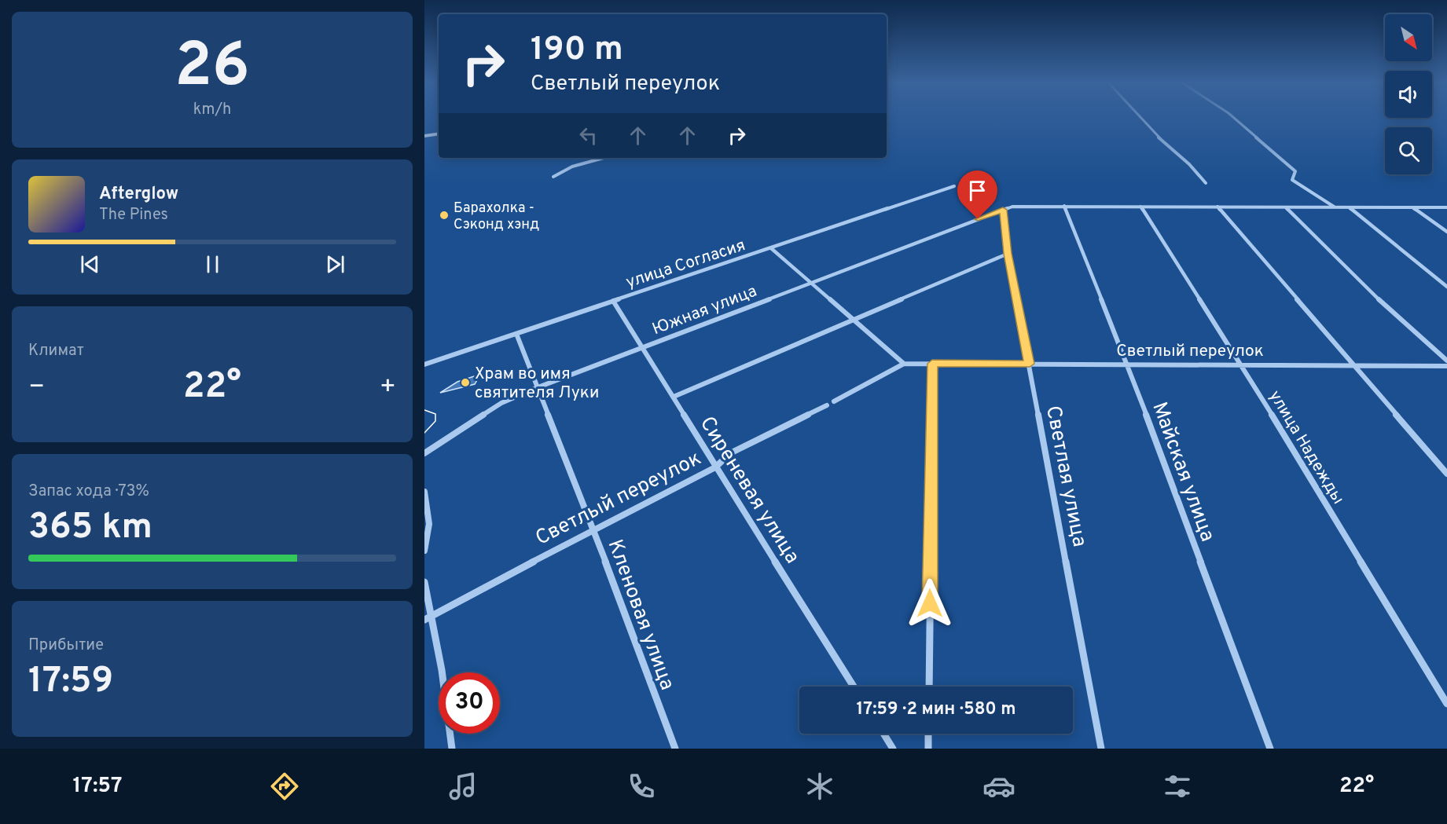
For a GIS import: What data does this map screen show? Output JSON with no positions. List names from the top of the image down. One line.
{"streets":{"street":["улица Согласия","Южная улица","Светлый переулок","улица Надежды","Майская улица","Светлая улица","Сиреневая улица","Кленовая улица"]},"crossings":[["улица Согласия","Сиреневая улица"],["улица Согласия","Кленовая улица"],["Южная улица","улица Надежды"],["Южная улица","Майская улица"],["Южная улица","Светлая улица"],["Южная улица","Сиреневая улица"],["Южная улица","Кленовая улица"],["Светлый переулок","улица Надежды"],["Светлый переулок","Майская улица"],["Светлый переулок","Светлая улица"],["Светлый переулок","Сиреневая улица"],["Светлый переулок","Кленовая улица"]],"places":["Барахолка - Сэконд хэнд","Храм во имя святителя Луки"],"north":"bottom right","page":{"tile":[["26","km/h"],"Климат",["Запас хода · 73%","365 km"],["Прибытие","17:59"]],"turn":["190 m","Светлый переулок"],"song":["Afterglow","The Pines"],"heat":["−","22°","+"],"limit":"30","trip":"17:59 · 2 мин · 580 m","tabs":["17:57","22°"]}}
